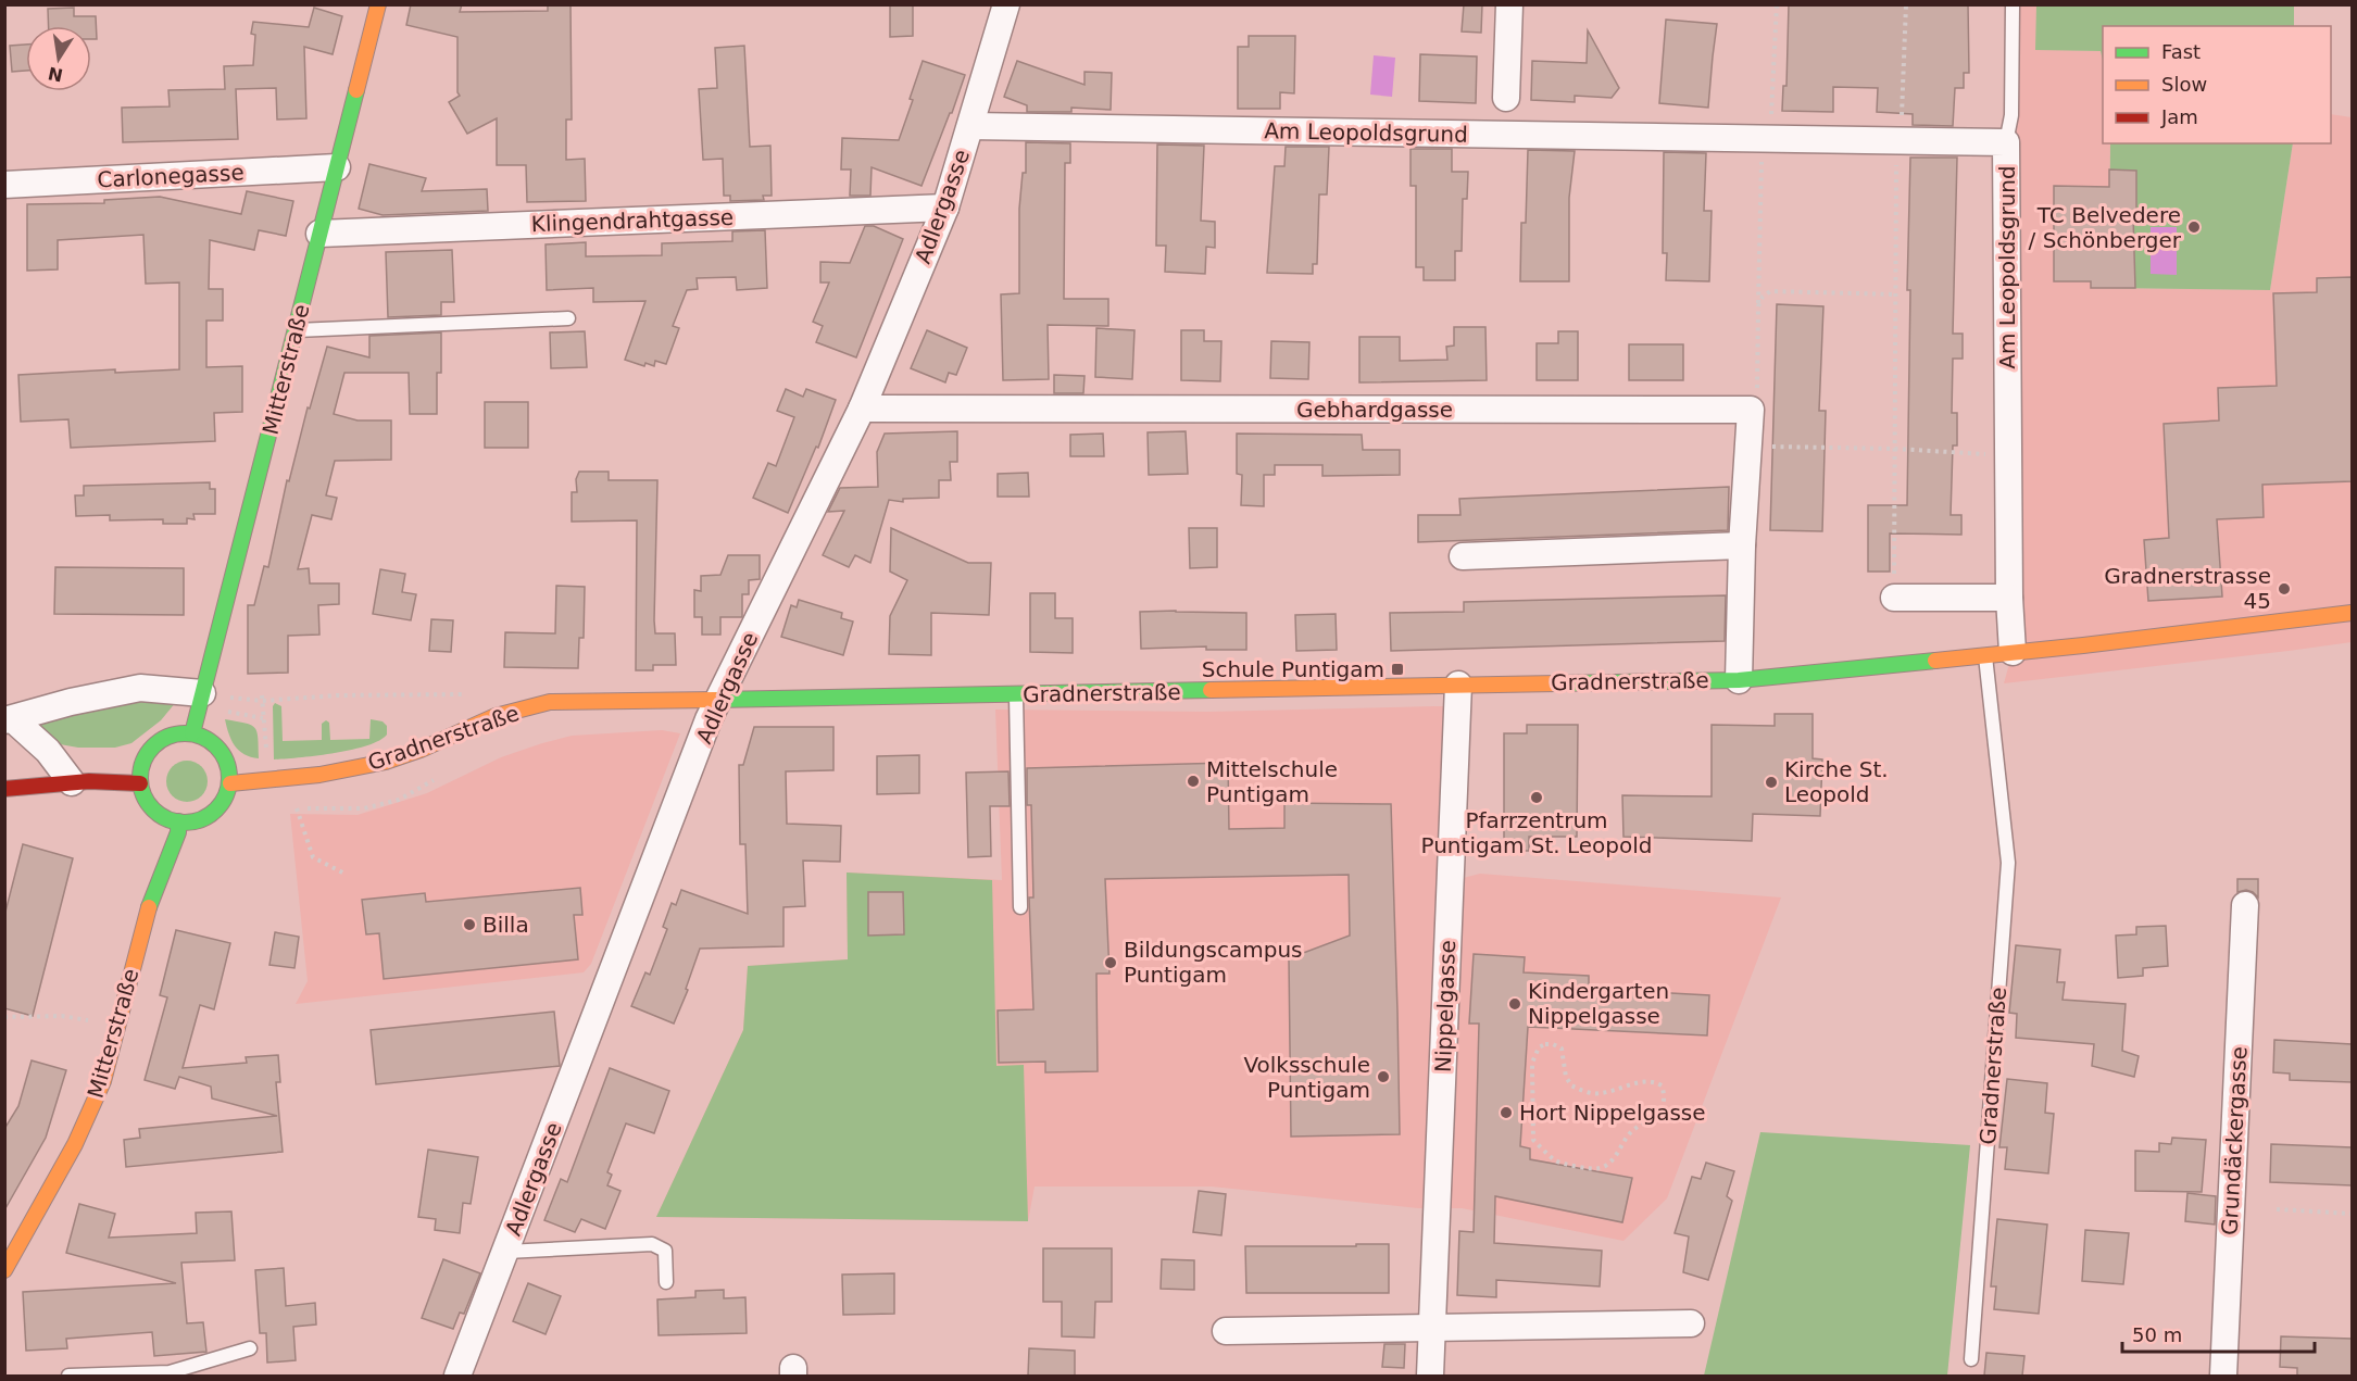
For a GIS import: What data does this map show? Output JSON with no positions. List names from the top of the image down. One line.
{"streets":{"main road":["Mitterstraße","Gradnerstraße"],"street":["Am Leopoldsgrund","Carlonegasse","Adlergasse","Klingendrahtgasse","Gebhardgasse","Nippelgasse","Grundäckergasse"]},"crossings":[["Am Leopoldsgrund","Adlergasse"],["Am Leopoldsgrund","Gradnerstraße"],["Carlonegasse","Mitterstraße"],["Adlergasse","Klingendrahtgasse"],["Adlergasse","Gebhardgasse"],["Adlergasse","Gradnerstraße"],["Klingendrahtgasse","Mitterstraße"],["Mitterstraße","Gradnerstraße"],["Gradnerstraße","Nippelgasse"]],"places":{"other":["TC Belvedere / Schönberger","Gradnerstrasse 45","Mittelschule Puntigam","Kirche St. Leopold","Pfarrzentrum Puntigam St. Leopold","Billa","Bildungscampus Puntigam","Kindergarten Nippelgasse","Volksschule Puntigam","Hort Nippelgasse"],"transit":["Schule Puntigam"]},"legend":["Fast","Slow","Jam"],"scale_bar":"50 m","north":"bottom"}
